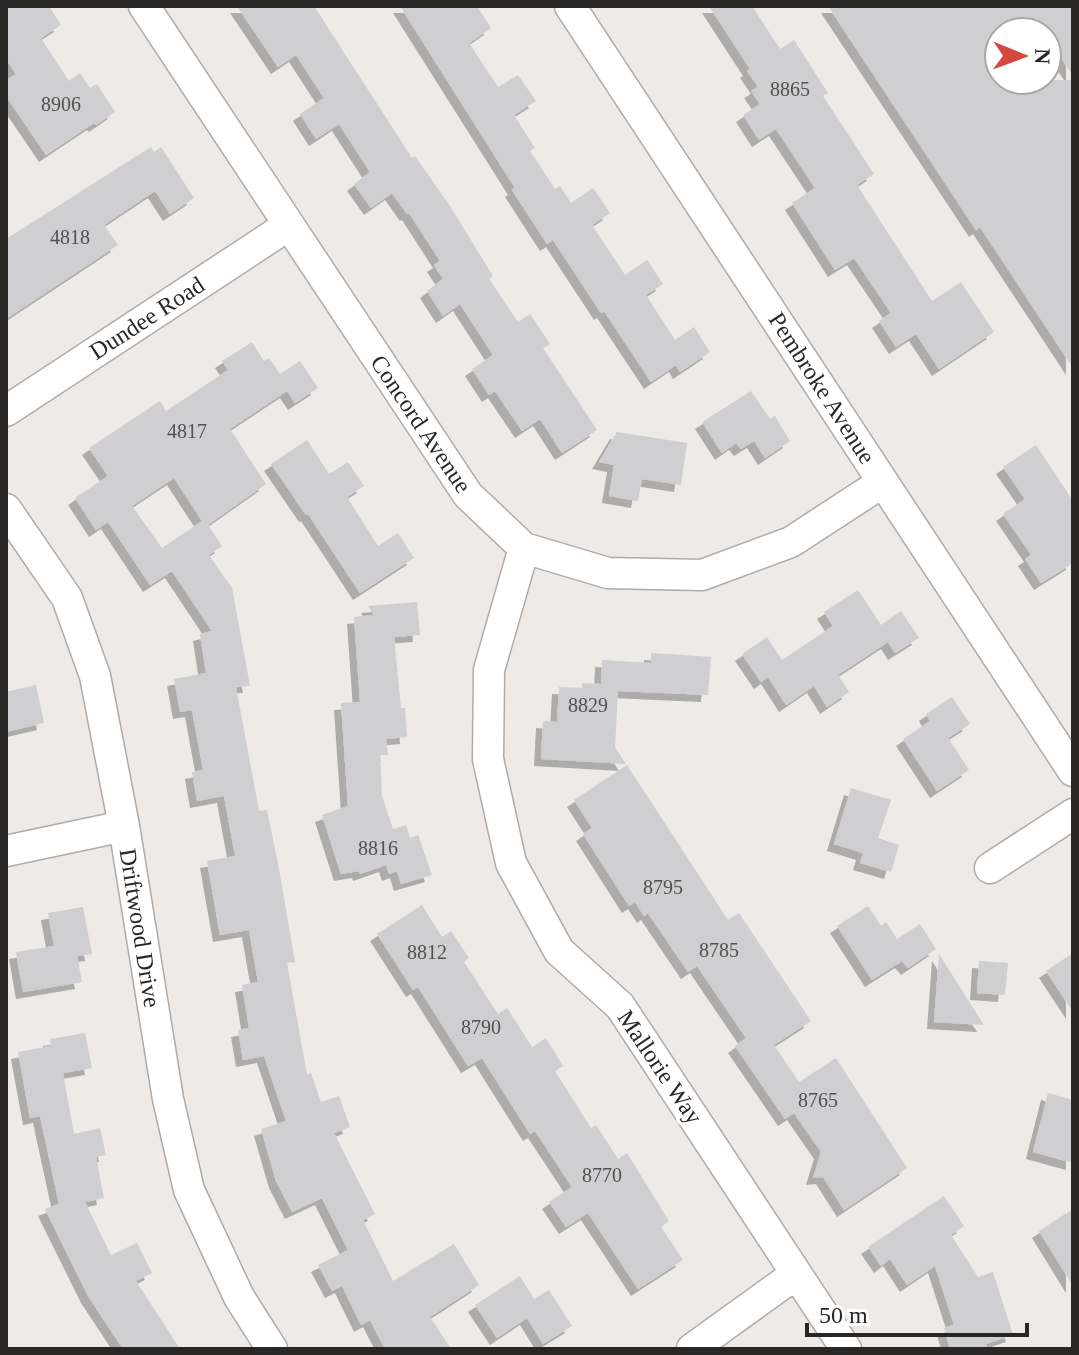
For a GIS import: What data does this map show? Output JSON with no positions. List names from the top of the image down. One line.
{"streets":{"street":["Dundee Road","Pembroke Avenue","Concord Avenue","Driftwood Drive","Mallorie Way"]},"crossings":[["Dundee Road","Concord Avenue"],["Pembroke Avenue","Concord Avenue"],["Concord Avenue","Mallorie Way"]],"house_numbers":["8865","8906","4818","4817","8829","8816","8795","8785","8812","8790","8765","8770"],"scale_bar":"50 m","north":"right"}
